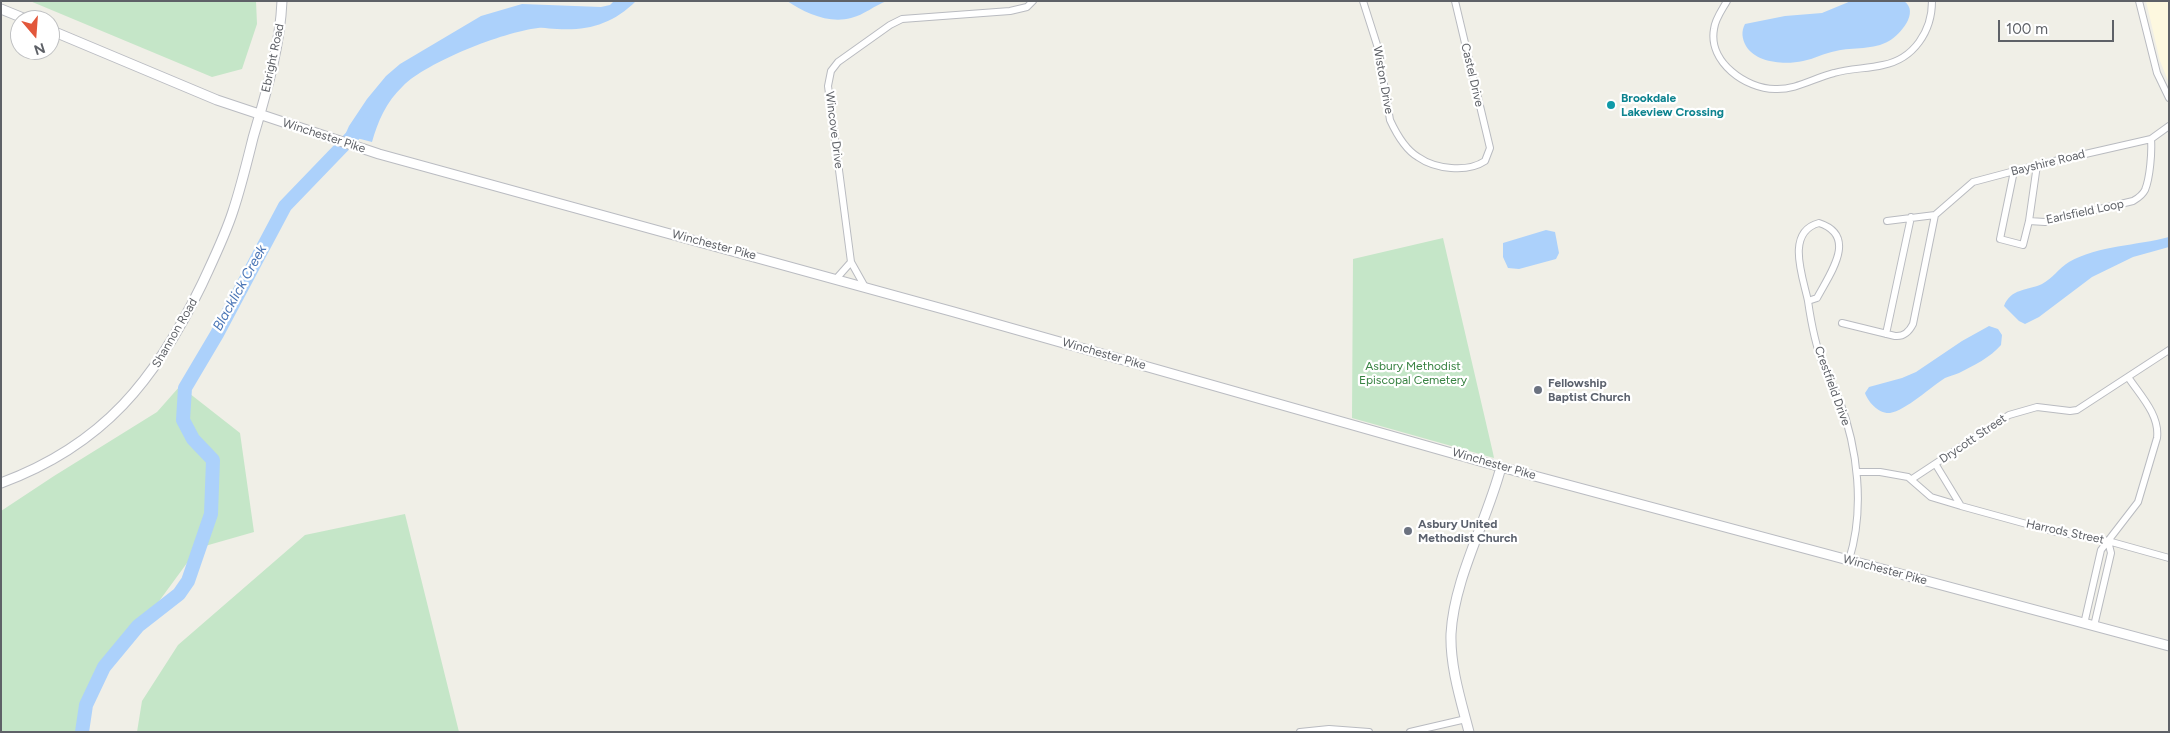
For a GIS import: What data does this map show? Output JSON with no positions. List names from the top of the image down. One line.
{"streets":{"main road":["Ebright Road","Winchester Pike","Shannon Road"],"street":["Castel Drive","Wiston Drive","Wincove Drive","Bayshire Road","Earlsfield Loop","Crestfield Drive","Drycott Street","Harrods Street"]},"crossings":[["Ebright Road","Winchester Pike"],["Ebright Road","Shannon Road"],["Castel Drive","Wiston Drive"],["Wincove Drive","Winchester Pike"],["Winchester Pike","Shannon Road"],["Winchester Pike","Crestfield Drive"],["Bayshire Road","Earlsfield Loop"],["Crestfield Drive","Harrods Street"],["Drycott Street","Harrods Street"]],"water":["Blacklick Creek"],"parks":["Asbury Methodist Episcopal Cemetery"],"places":["Brookdale Lakeview Crossing","Fellowship Baptist Church","Asbury United Methodist Church"],"scale_bar":"100 m","north":"bottom"}
